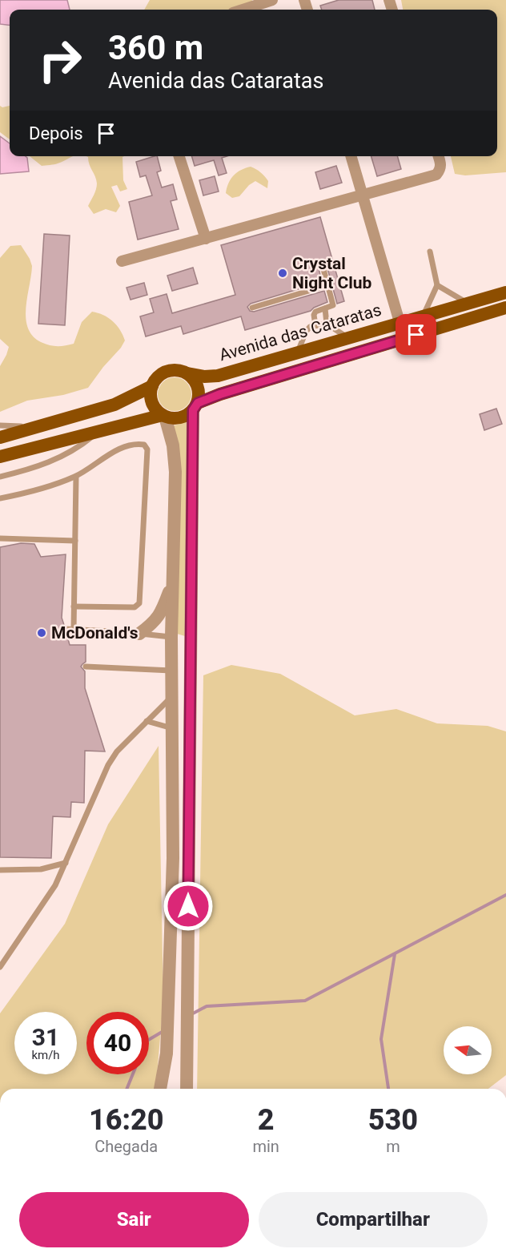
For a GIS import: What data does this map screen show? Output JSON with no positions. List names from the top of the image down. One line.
{"streets":{"main road":["Avenida das Cataratas"]},"places":["Crystal Night Club","McDonald's"],"north":"left","page":{"turn":["360 m","Avenida das Cataratas"],"then":"Depois","speed":"31 km/h","limit":"40","eta":["16:20","Chegada","2","min","530","m"],"buttons":["Sair","Compartilhar"]}}
